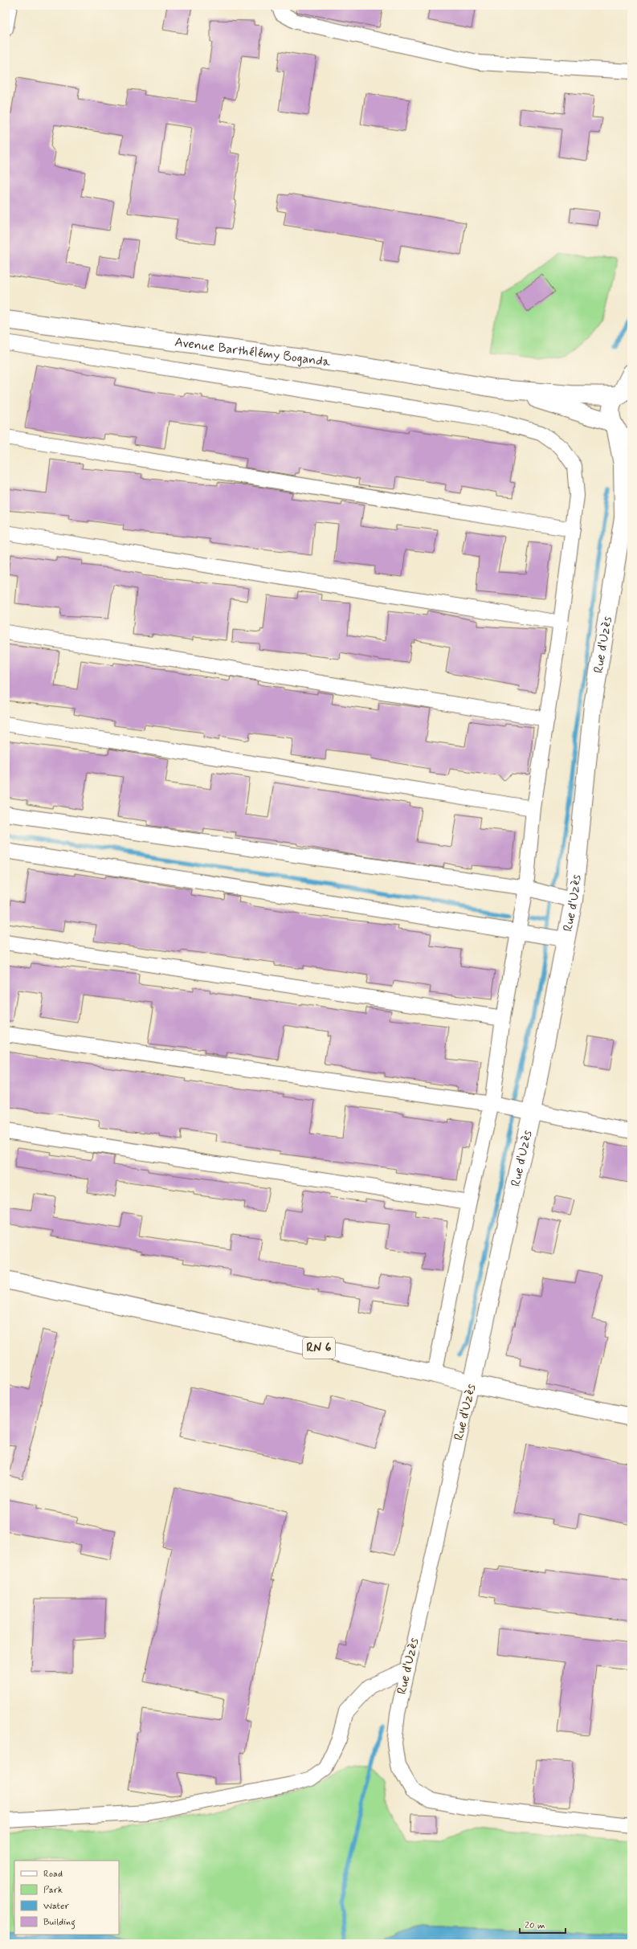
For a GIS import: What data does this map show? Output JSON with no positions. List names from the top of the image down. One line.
{"streets":{"main road":["Avenue Barthélémy Boganda","Rue d'Uzès","RN 6"]},"crossings":[["Avenue Barthélémy Boganda","Rue d'Uzès"],["Rue d'Uzès","RN 6"]],"legend":["Road","Park","Water","Building"],"scale_bar":"20 m"}
